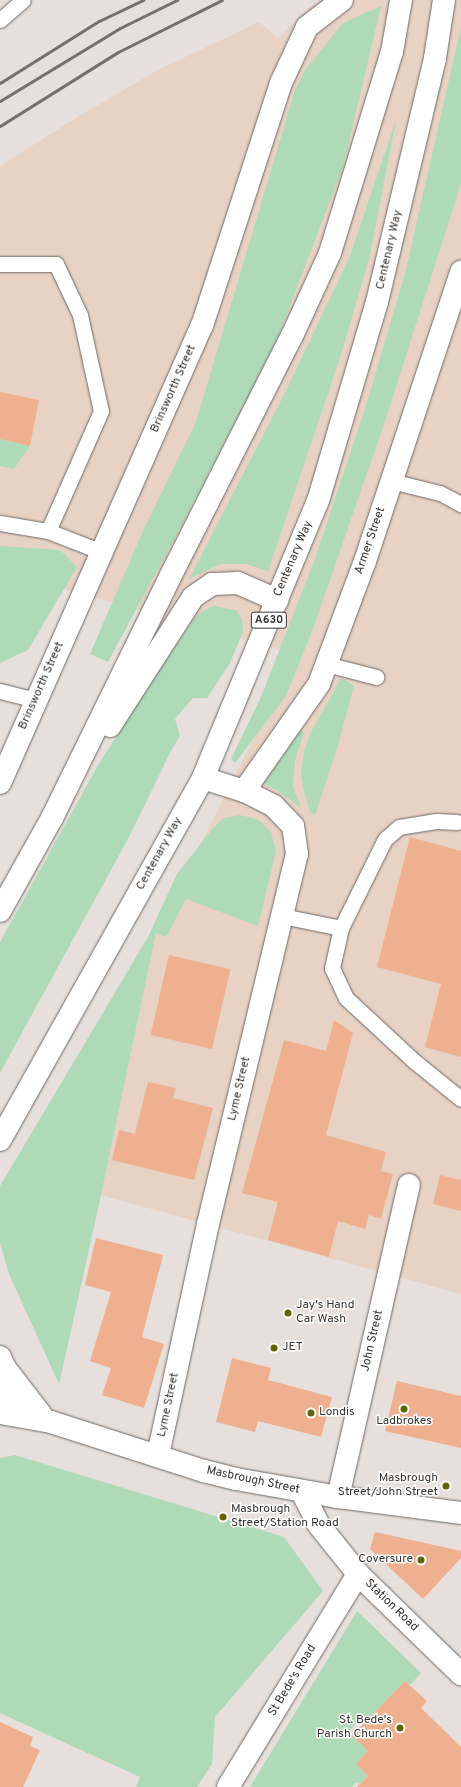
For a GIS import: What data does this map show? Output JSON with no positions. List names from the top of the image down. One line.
{"streets":{"street":["Centenary Way","Brinsworth Street","Armer Street","A630","Lyme Street","John Street","Masbrough Street","Station Road","St Bede's Road"]},"crossings":[["Centenary Way","A630"],["Centenary Way","Lyme Street"],["Armer Street","Lyme Street"],["Lyme Street","Masbrough Street"],["John Street","Masbrough Street"],["Masbrough Street","Station Road"],["Station Road","St Bede's Road"]],"places":["Jay's Hand Car Wash","JET","Ladbrokes","Londis","Masbrough Street/John Street","Masbrough Street/Station Road","Coversure","St. Bede's Parish Church"]}
